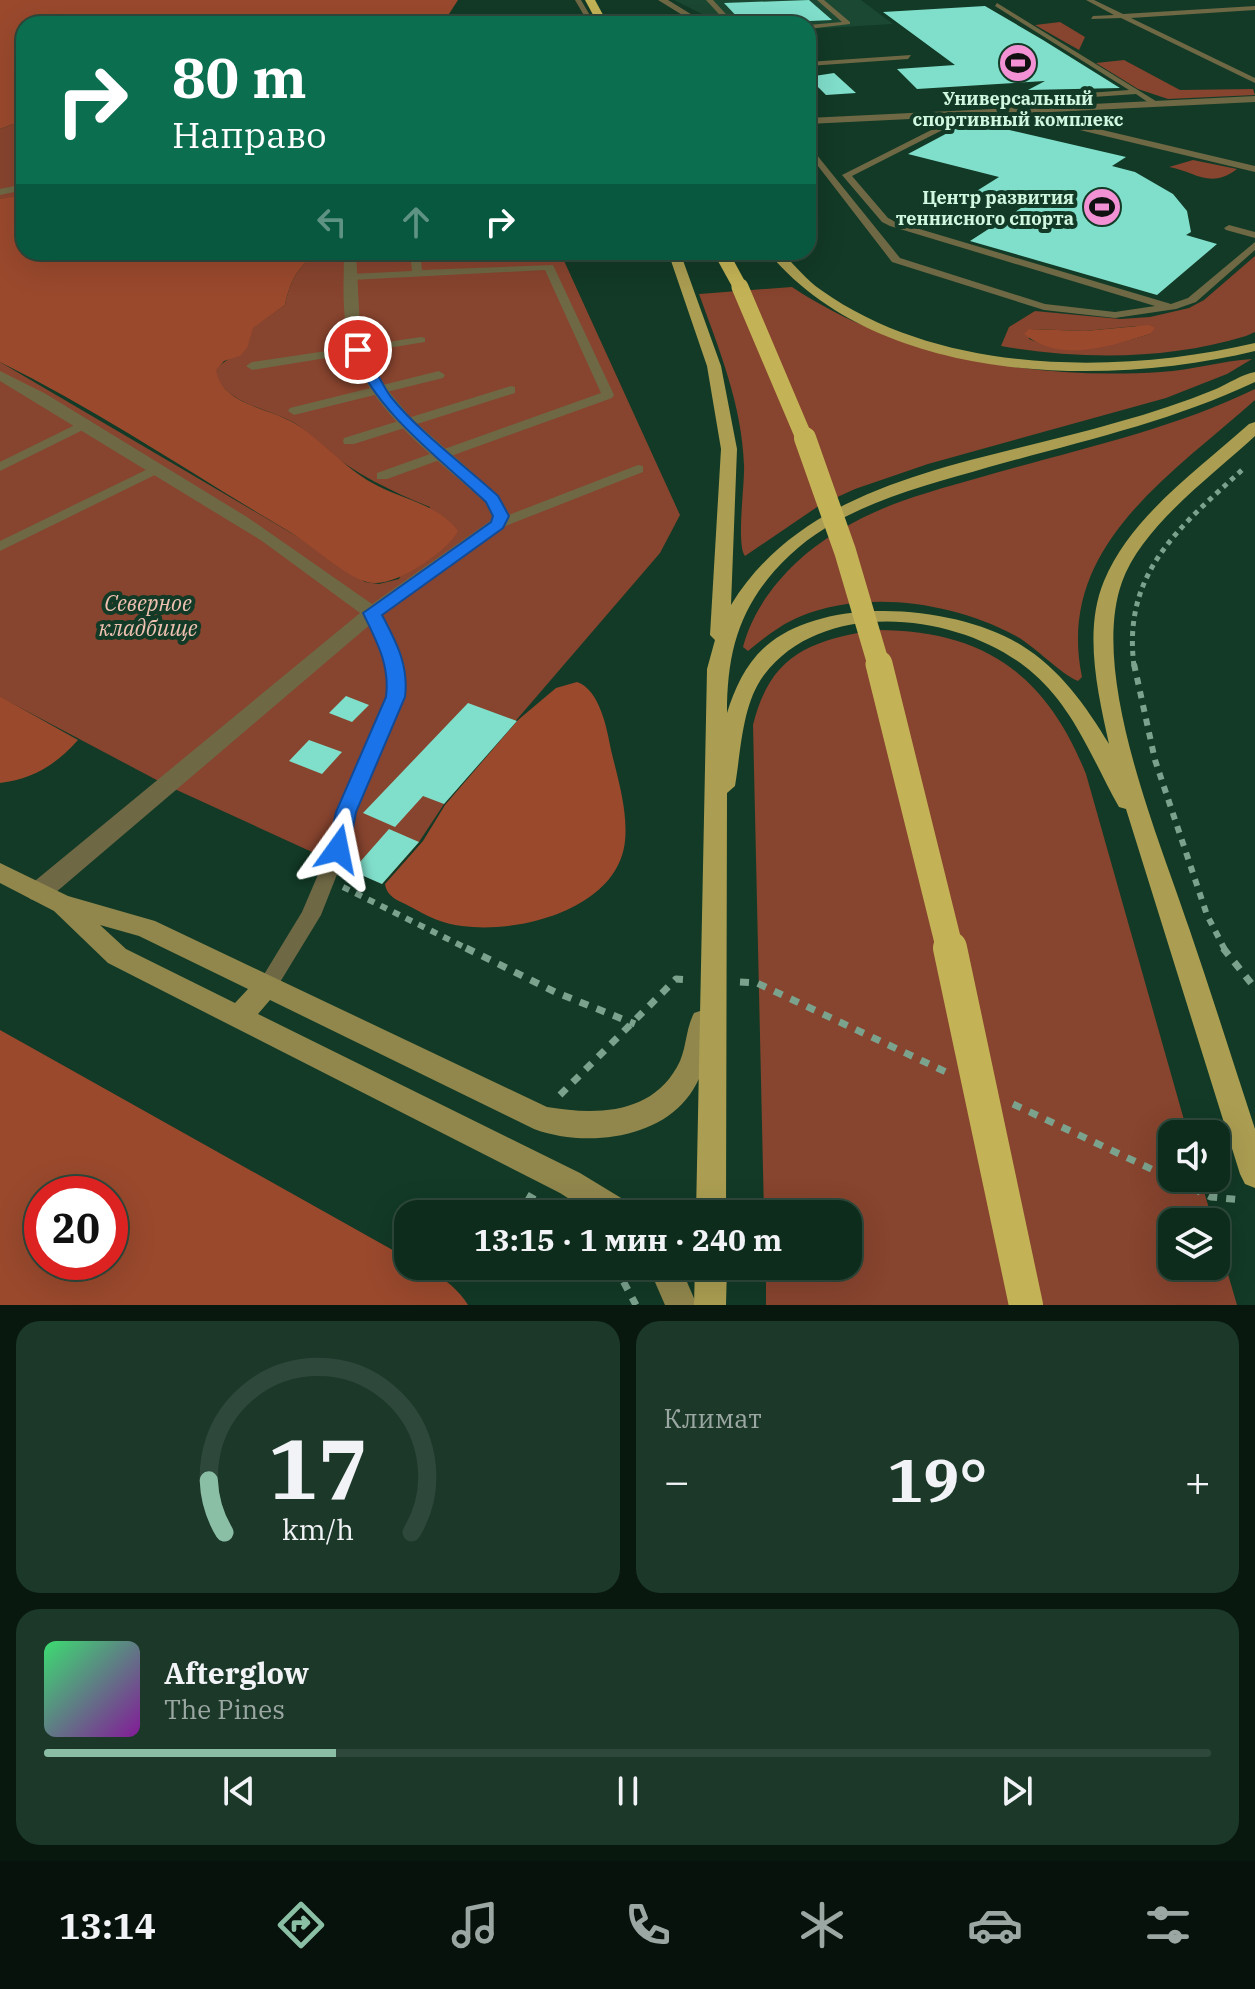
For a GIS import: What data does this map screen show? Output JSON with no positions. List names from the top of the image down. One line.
{"parks":["Северное кладбище"],"places":{"sports":["Универсальный спортивный комплекс","Центр развития теннисного спорта"]},"page":{"turn":["80 m","Направо"],"limit":"20","trip":"13:15 · 1 мин · 240 m","tile":"Климат","heat":["−","19°","+"],"song":["Afterglow","The Pines"],"tabs":"13:14","gauge":["17","km/h"]}}
